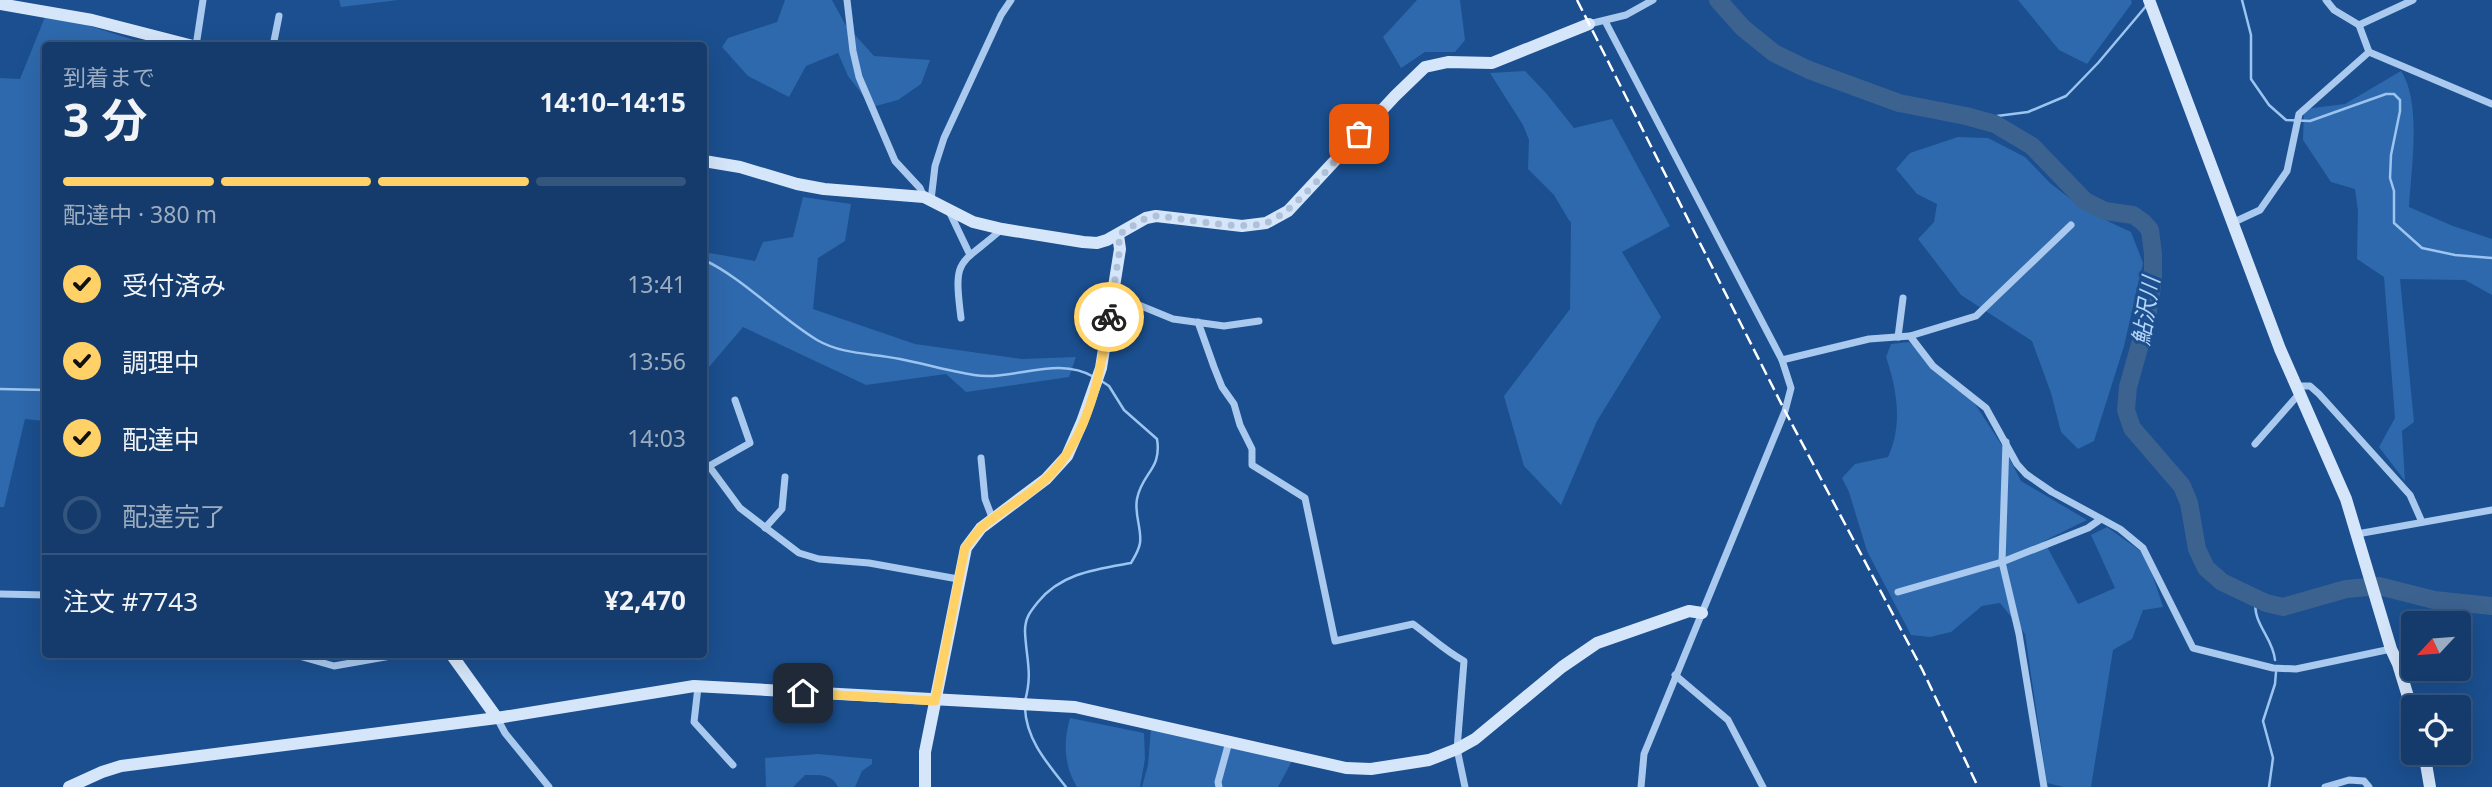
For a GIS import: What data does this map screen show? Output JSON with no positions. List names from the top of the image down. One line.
{"water":["鮎沢川"],"north":"bottom left","page":{"heading":["3 分","到着まで","14:10–14:15"],"panel":["注文 #7743","¥2,470"],"bar":"配達中 · 380 m","list":[["受付済み","13:41"],["調理中","13:56"],["配達中","14:03"],"配達完了"]}}
